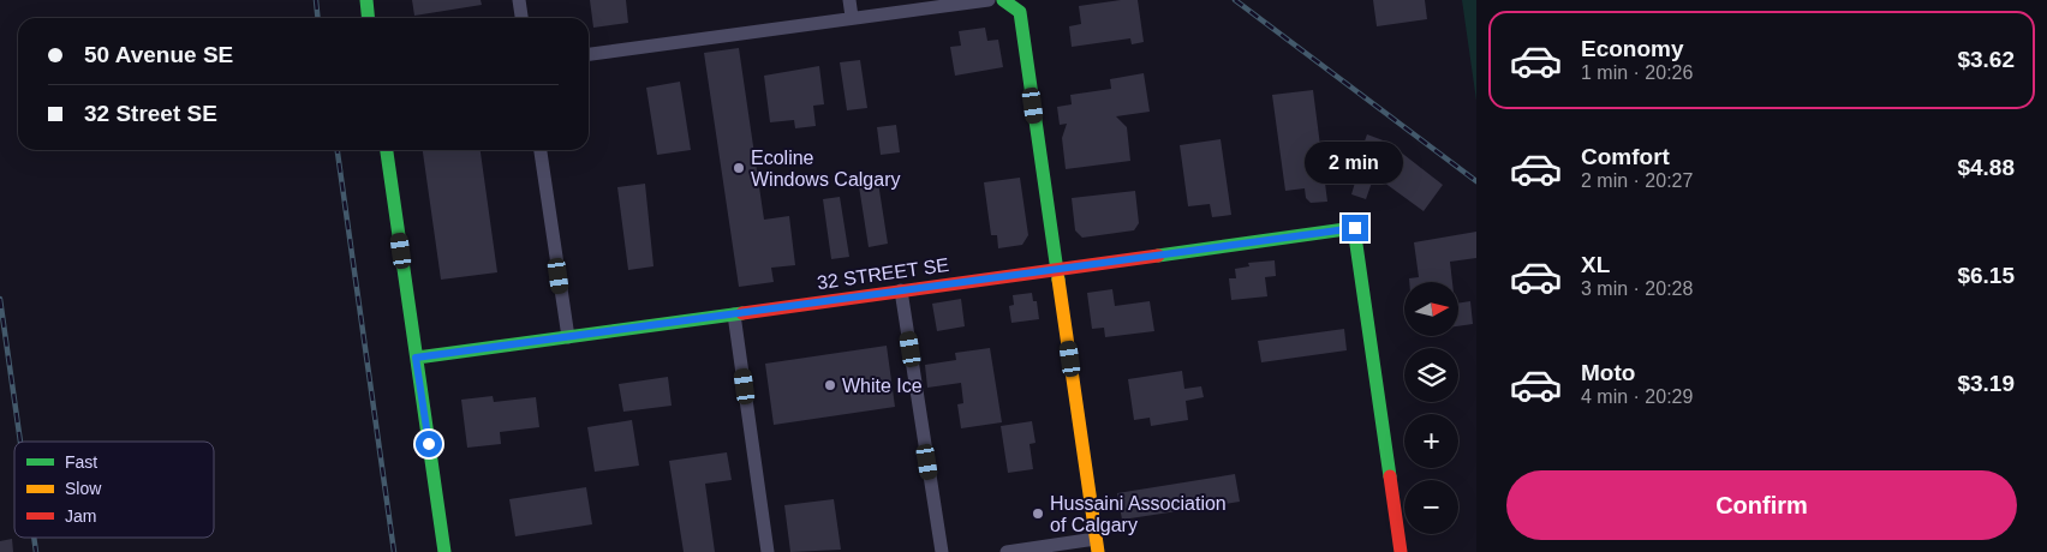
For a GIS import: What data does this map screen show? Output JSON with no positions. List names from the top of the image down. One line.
{"streets":{"street":["32 STREET SE"]},"places":["Ecoline Windows Calgary","White Ice","Hussaini Association of Calgary"],"legend":["Fast","Slow","Jam"],"north":"right","page":{"list":[{"name":"Economy","note":"1 min · 20:26","value":"$3.62"},{"name":"Comfort","note":"2 min · 20:27","value":"$4.88"},{"name":"XL","note":"3 min · 20:28","value":"$6.15"},{"name":"Moto","note":"4 min · 20:29","value":"$3.19"}],"banner":["50 Avenue SE","32 Street SE"],"bubble":"2 min","map_buttons":["+","−"],"buttons":"Confirm"}}
